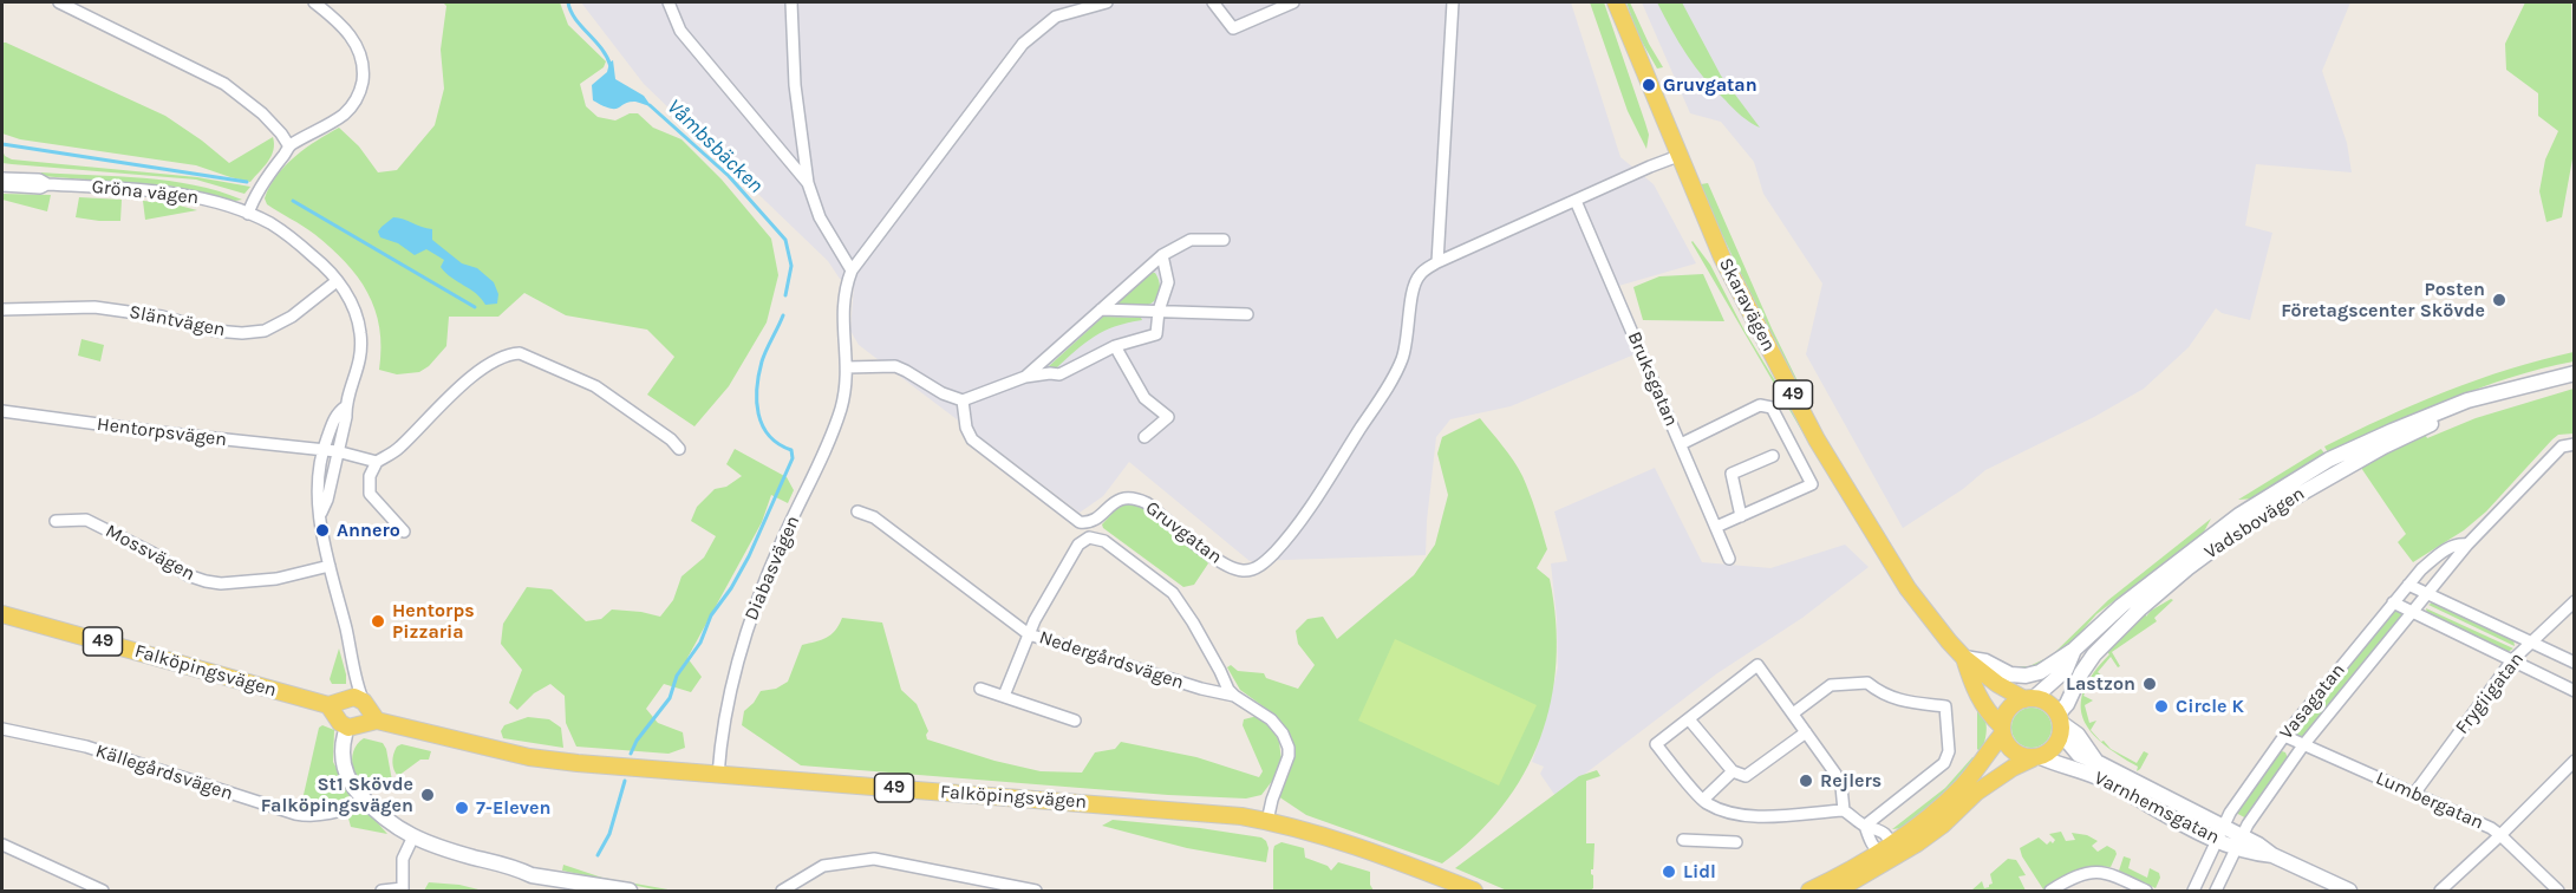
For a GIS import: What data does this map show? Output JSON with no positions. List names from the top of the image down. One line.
{"streets":{"main road":["Skaravägen","49","Vadsbovägen","Falköpingsvägen","Varnhemsgatan"],"street":["Gröna vägen","Släntvägen","Bruksgatan","Hentorpsvägen","Gruvgatan","Mossvägen","Diabasvägen","Nedergårdsvägen","Frygiigatan","Vasagatan","Källegårdsvägen","Lumbergatan"]},"crossings":[["Gröna vägen","Släntvägen"],["Gröna vägen","Hentorpsvägen"],["Gröna vägen","Mossvägen"],["Gröna vägen","Falköpingsvägen"],["Skaravägen","49"],["Skaravägen","Vadsbovägen"],["Skaravägen","Gruvgatan"],["Skaravägen","Varnhemsgatan"],["Bruksgatan","Gruvgatan"],["49","Vadsbovägen"],["49","Varnhemsgatan"],["Vadsbovägen","Varnhemsgatan"],["Diabasvägen","Falköpingsvägen"],["Frygiigatan","Lumbergatan"],["Vasagatan","Lumbergatan"],["Vasagatan","Varnhemsgatan"]],"water":["Våmbsbäcken"],"places":["Gruvgatan","Posten Företagscenter Skövde","Annero","Hentorps Pizzaria","Lastzon","Circle K","Rejlers","St1 Skövde Falköpingsvägen","7-Eleven","Lidl"]}
